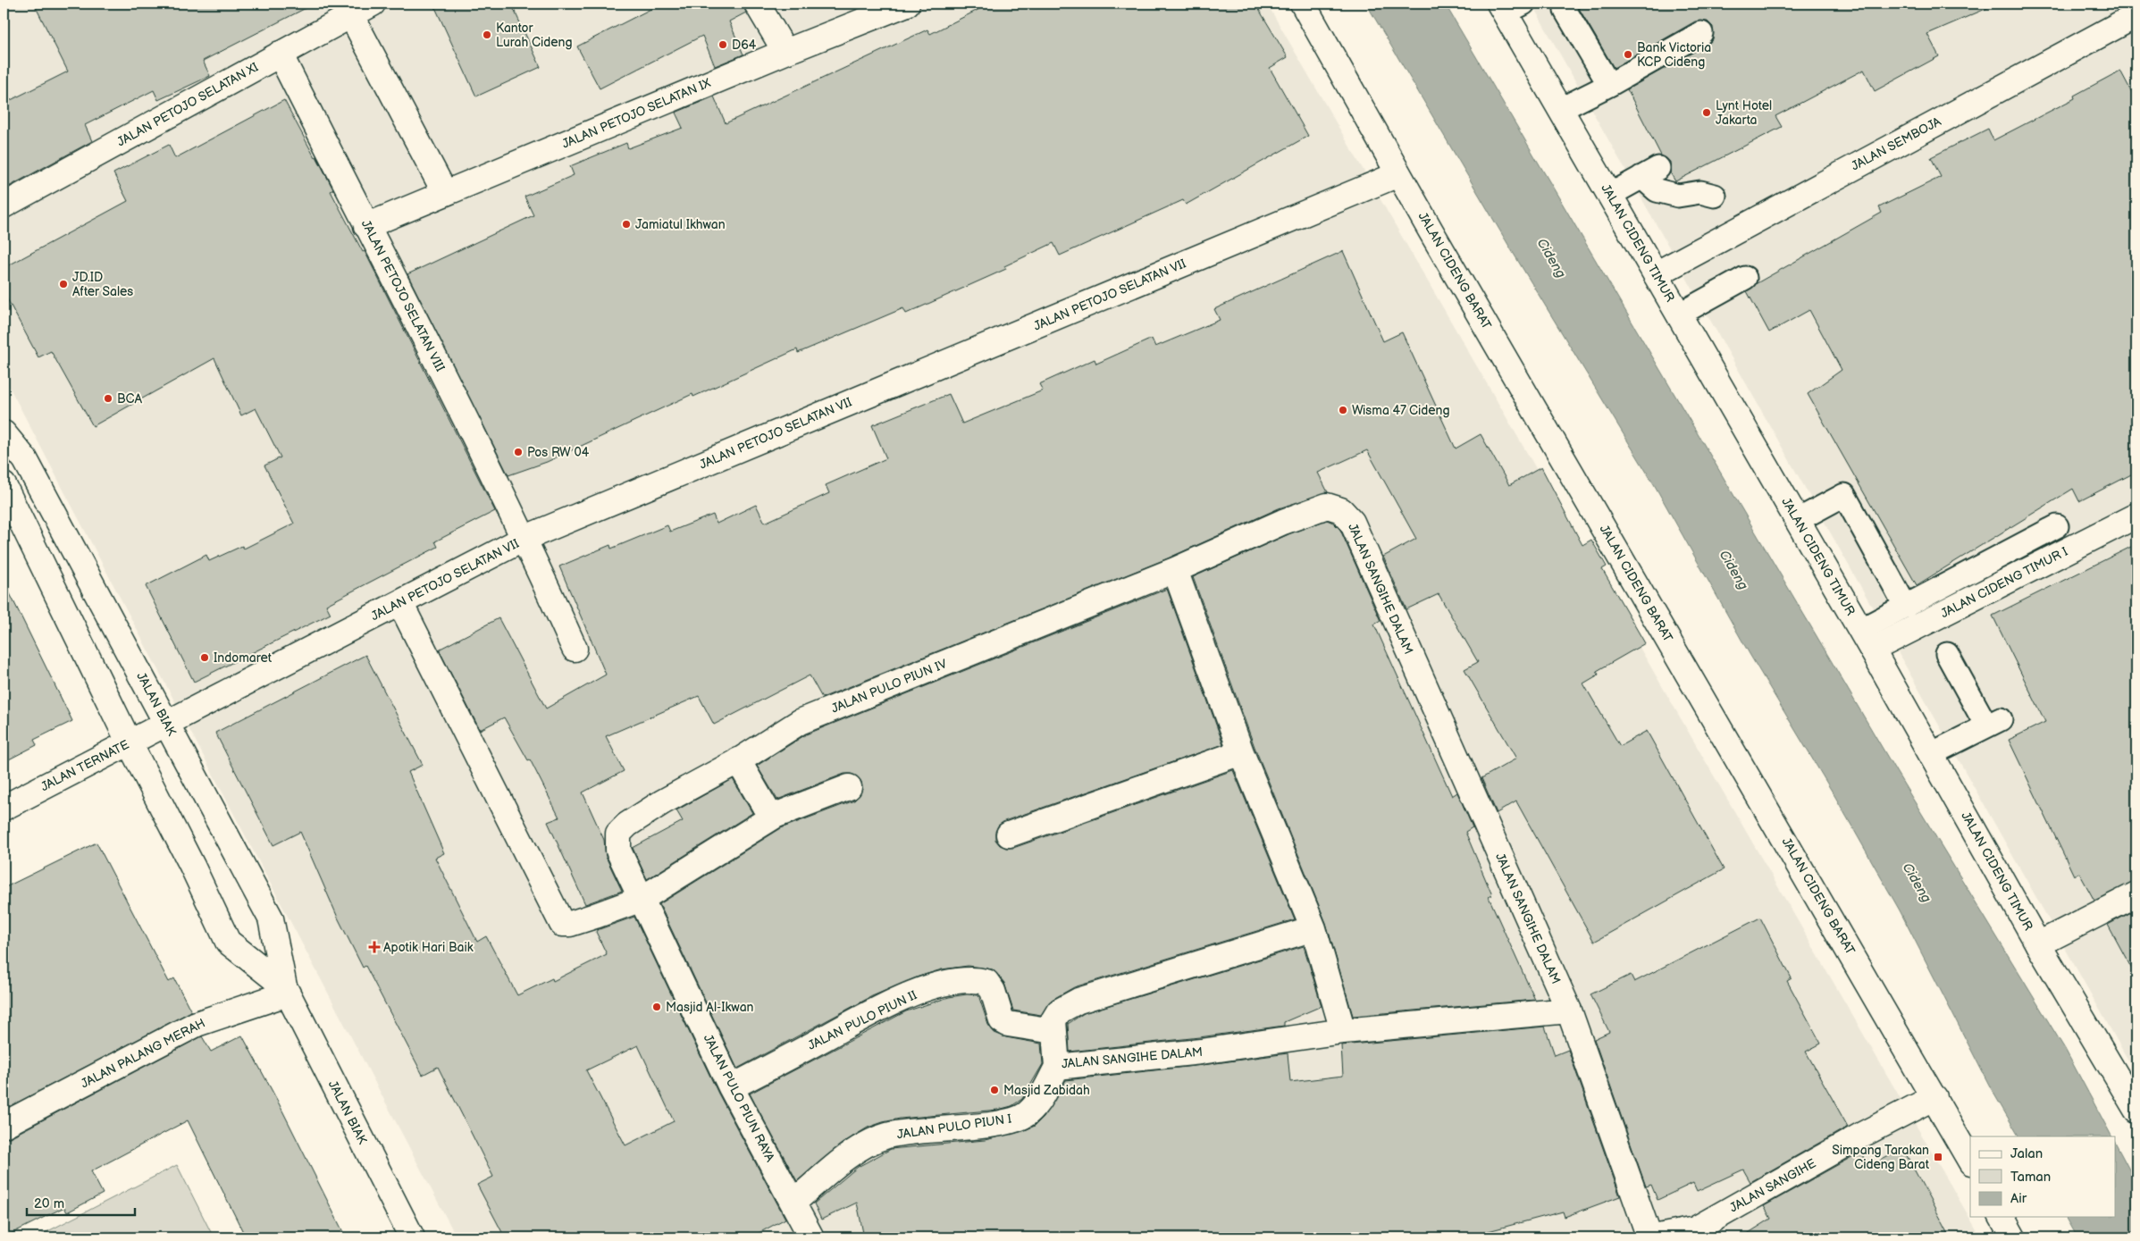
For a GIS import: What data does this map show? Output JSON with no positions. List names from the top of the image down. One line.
{"streets":{"street":["JALAN PETOJO SELATAN XI","JALAN PETOJO SELATAN IX","JALAN SEMBOJA","JALAN CIDENG TIMUR","JALAN CIDENG BARAT","JALAN PETOJO SELATAN VII","JALAN PETOJO SELATAN VIII","JALAN CIDENG TIMUR I","JALAN SANGIHE DALAM","JALAN PULO PIUN IV","JALAN BIAK","JALAN TERNATE","JALAN PULO PIUN II","JALAN PALANG MERAH","JALAN PULO PIUN RAYA","JALAN PULO PIUN I","JALAN SANGIHE"]},"crossings":[["JALAN PETOJO SELATAN XI","JALAN PETOJO SELATAN VIII"],["JALAN PETOJO SELATAN IX","JALAN PETOJO SELATAN VIII"],["JALAN SEMBOJA","JALAN CIDENG TIMUR"],["JALAN CIDENG TIMUR","JALAN CIDENG TIMUR I"],["JALAN CIDENG BARAT","JALAN PETOJO SELATAN VII"],["JALAN CIDENG BARAT","JALAN SANGIHE"],["JALAN PETOJO SELATAN VII","JALAN PETOJO SELATAN VIII"],["JALAN PETOJO SELATAN VII","JALAN BIAK"],["JALAN PETOJO SELATAN VII","JALAN TERNATE"],["JALAN SANGIHE DALAM","JALAN PULO PIUN IV"],["JALAN SANGIHE DALAM","JALAN PULO PIUN II"],["JALAN SANGIHE DALAM","JALAN PULO PIUN I"],["JALAN PULO PIUN IV","JALAN PULO PIUN RAYA"],["JALAN BIAK","JALAN TERNATE"],["JALAN BIAK","JALAN PALANG MERAH"],["JALAN PULO PIUN II","JALAN PULO PIUN RAYA"],["JALAN PULO PIUN RAYA","JALAN PULO PIUN I"]],"water":["Cideng"],"places":{"other":["Kantor Lurah Cideng","D64","Bank Victoria KCP Cideng","Lynt Hotel Jakarta","Jamiatul Ikhwan","JD.ID After Sales","BCA","Wisma 47 Cideng","Pos RW 04","Indomaret","Masjid Al-Ikwan","Masjid Zabidah"],"health":["Apotik Hari Baik"],"transit":["Simpang Tarakan Cideng Barat"]},"legend":["Jalan","Taman","Air"],"scale_bar":"20 m"}
